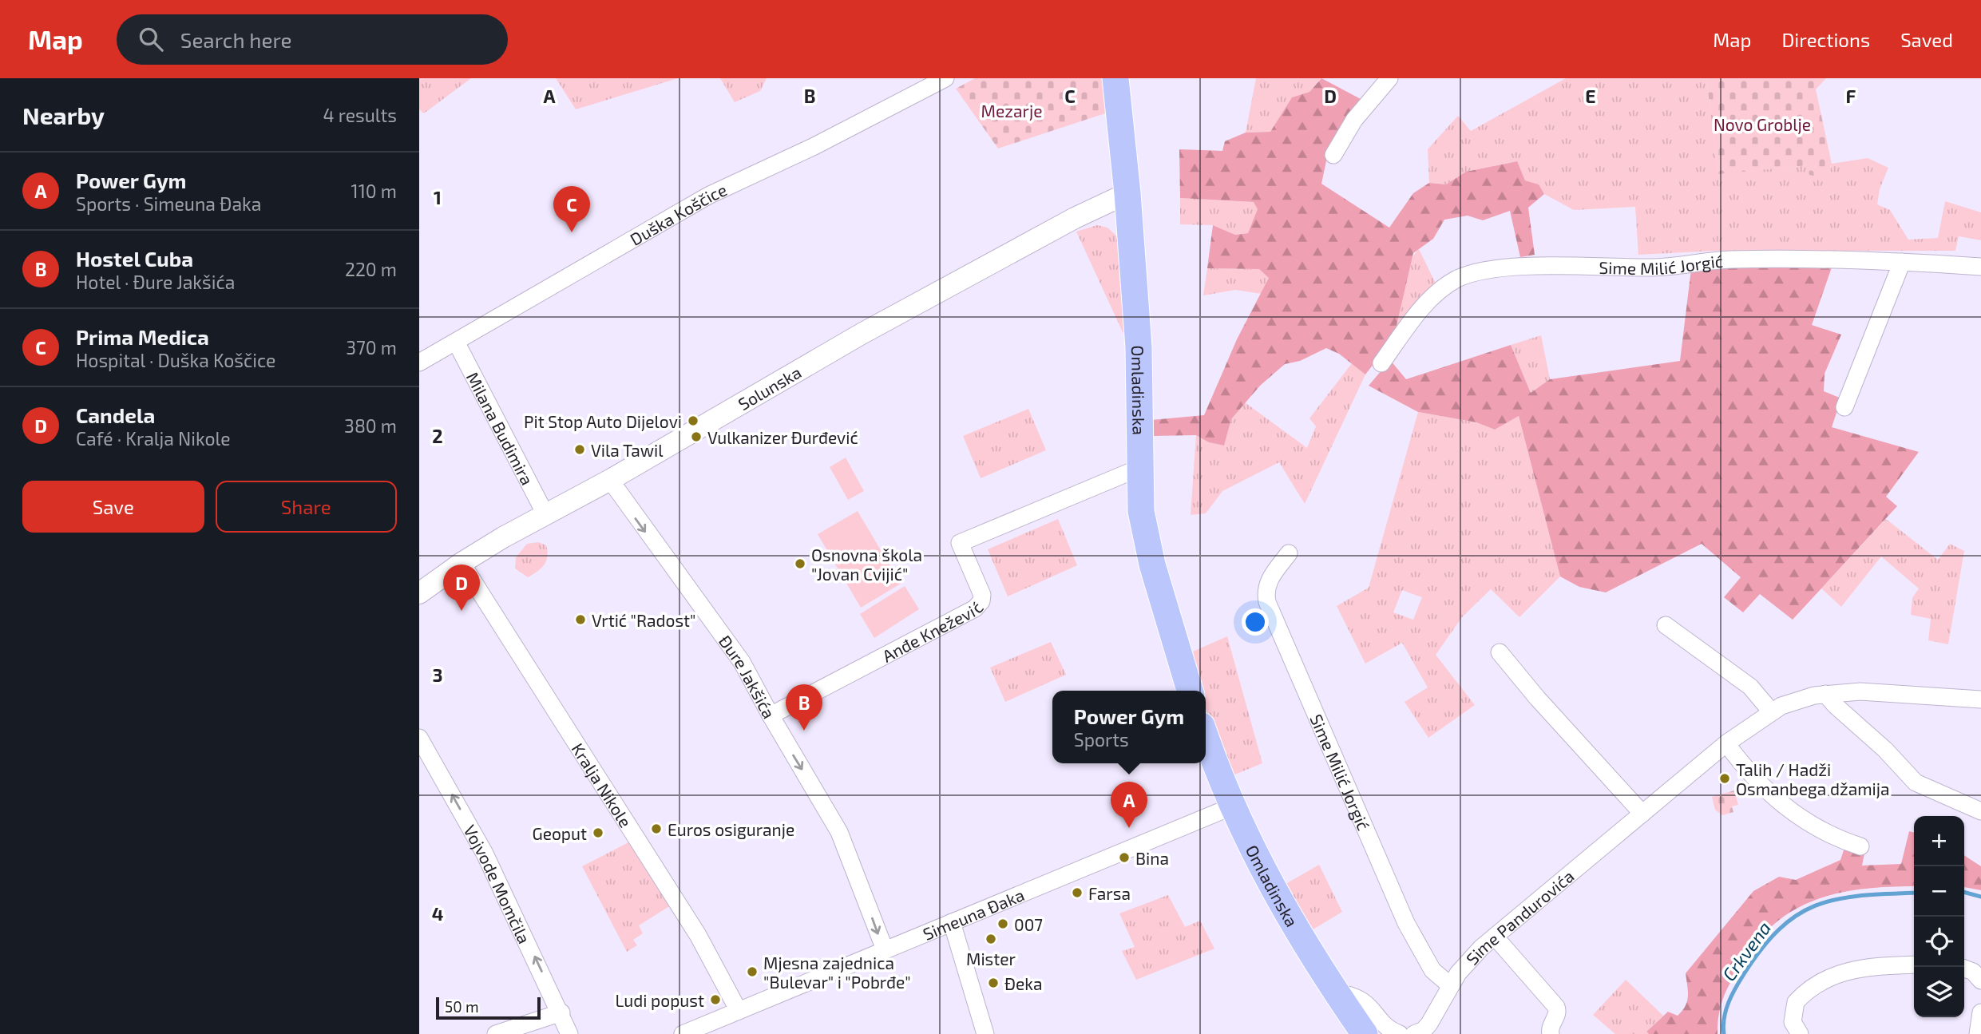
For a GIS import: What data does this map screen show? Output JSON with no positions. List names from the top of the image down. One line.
{"streets":{"main road":["Omladinska"],"street":["Duška Koščice","Sime Milić Jorgić","Solunska","Milana Budimira","Anđe Knežević","Đure Jakšića","Kralja Nikole","Vojvode Momčila","Simeuna Đaka","Sime Pandurovića"]},"crossings":[["Duška Koščice","Milana Budimira"],["Sime Milić Jorgić","Sime Pandurovića"],["Solunska","Omladinska"],["Solunska","Milana Budimira"],["Solunska","Đure Jakšića"],["Solunska","Kralja Nikole"],["Omladinska","Anđe Knežević"],["Omladinska","Simeuna Đaka"],["Anđe Knežević","Đure Jakšića"],["Đure Jakšića","Simeuna Đaka"],["Kralja Nikole","Simeuna Đaka"]],"one_way":["Đure Jakšića","Vojvode Momčila"],"water":["Crkvena"],"parks":["Mezarje","Novo Groblje"],"places":["Pit Stop Auto Dijelovi","Vulkanizer Đurđević","Vila Tawil","Osnovna škola \"Jovan Cvijić\"","Vrtić \"Radost\"","Talih / Hadži Osmanbega džamija","Euros osiguranje","Geoput","Bina","Farsa","007","Mister","Mjesna zajednica \"Bulevar\" i \"Pobrđe\"","Đeka","Ludi popust"],"scale_bar":"50 m","page":{"header":"Map","search":"Search here","nav":["Map","Directions","Saved"],"heading":["Nearby","4 results"],"list":[{"mark":"A","name":"Power Gym","note":"Sports · Simeuna Đaka","value":"110 m"},{"mark":"B","name":"Hostel Cuba","note":"Hotel · Đure Jakšića","value":"220 m"},{"mark":"C","name":"Prima Medica","note":"Hospital · Duška Koščice","value":"370 m"},{"mark":"D","name":"Candela","note":"Café · Kralja Nikole","value":"380 m"}],"pins":["C","D","B","A"],"buttons":["Save","Share"],"popup":["Power Gym","Sports"],"map_buttons":["+","−"],"scale":"50 m"},"grid":{"columns":["A","B","C","D","E","F"],"rows":["1","2","3","4"]}}
